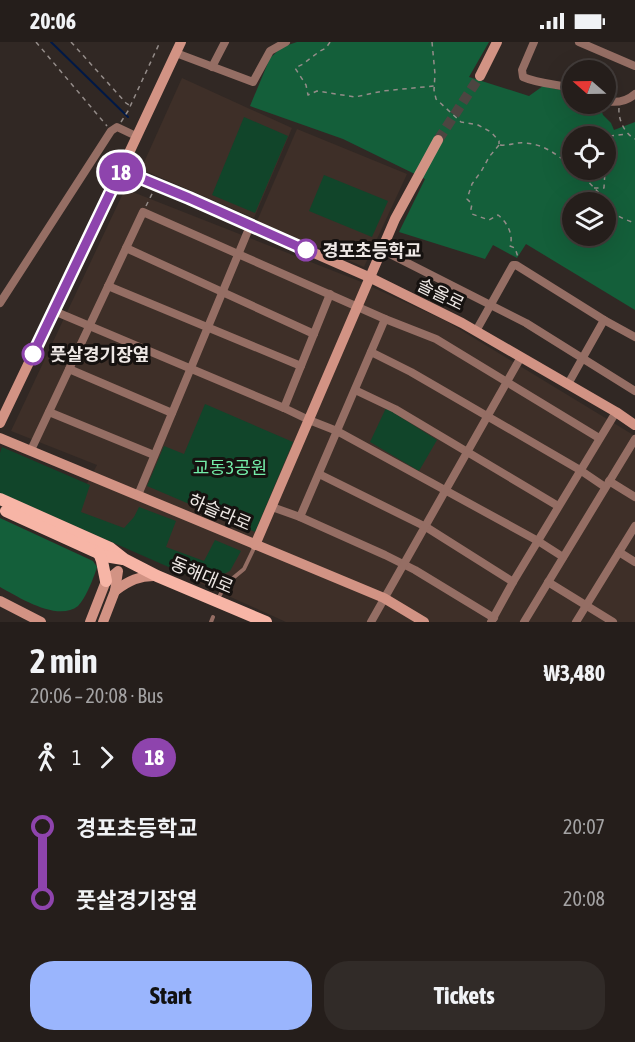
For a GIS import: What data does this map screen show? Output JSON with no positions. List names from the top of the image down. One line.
{"streets":{"main road":["동해대로"],"street":["솔올로","하슬라로"]},"parks":["교동3공원"],"places":["경포초등학교","풋살경기장옆"],"lines":["bus line 18"],"north":"left","page":{"status":"20:06","on_map":"18","heading":["2 min","20:06 – 20:08 · Bus","₩3,480"],"legs":["1","18"],"list":[{"name":"경포초등학교","value":"20:07"},{"name":"풋살경기장옆","value":"20:08"}],"buttons":["Start","Tickets"]}}
